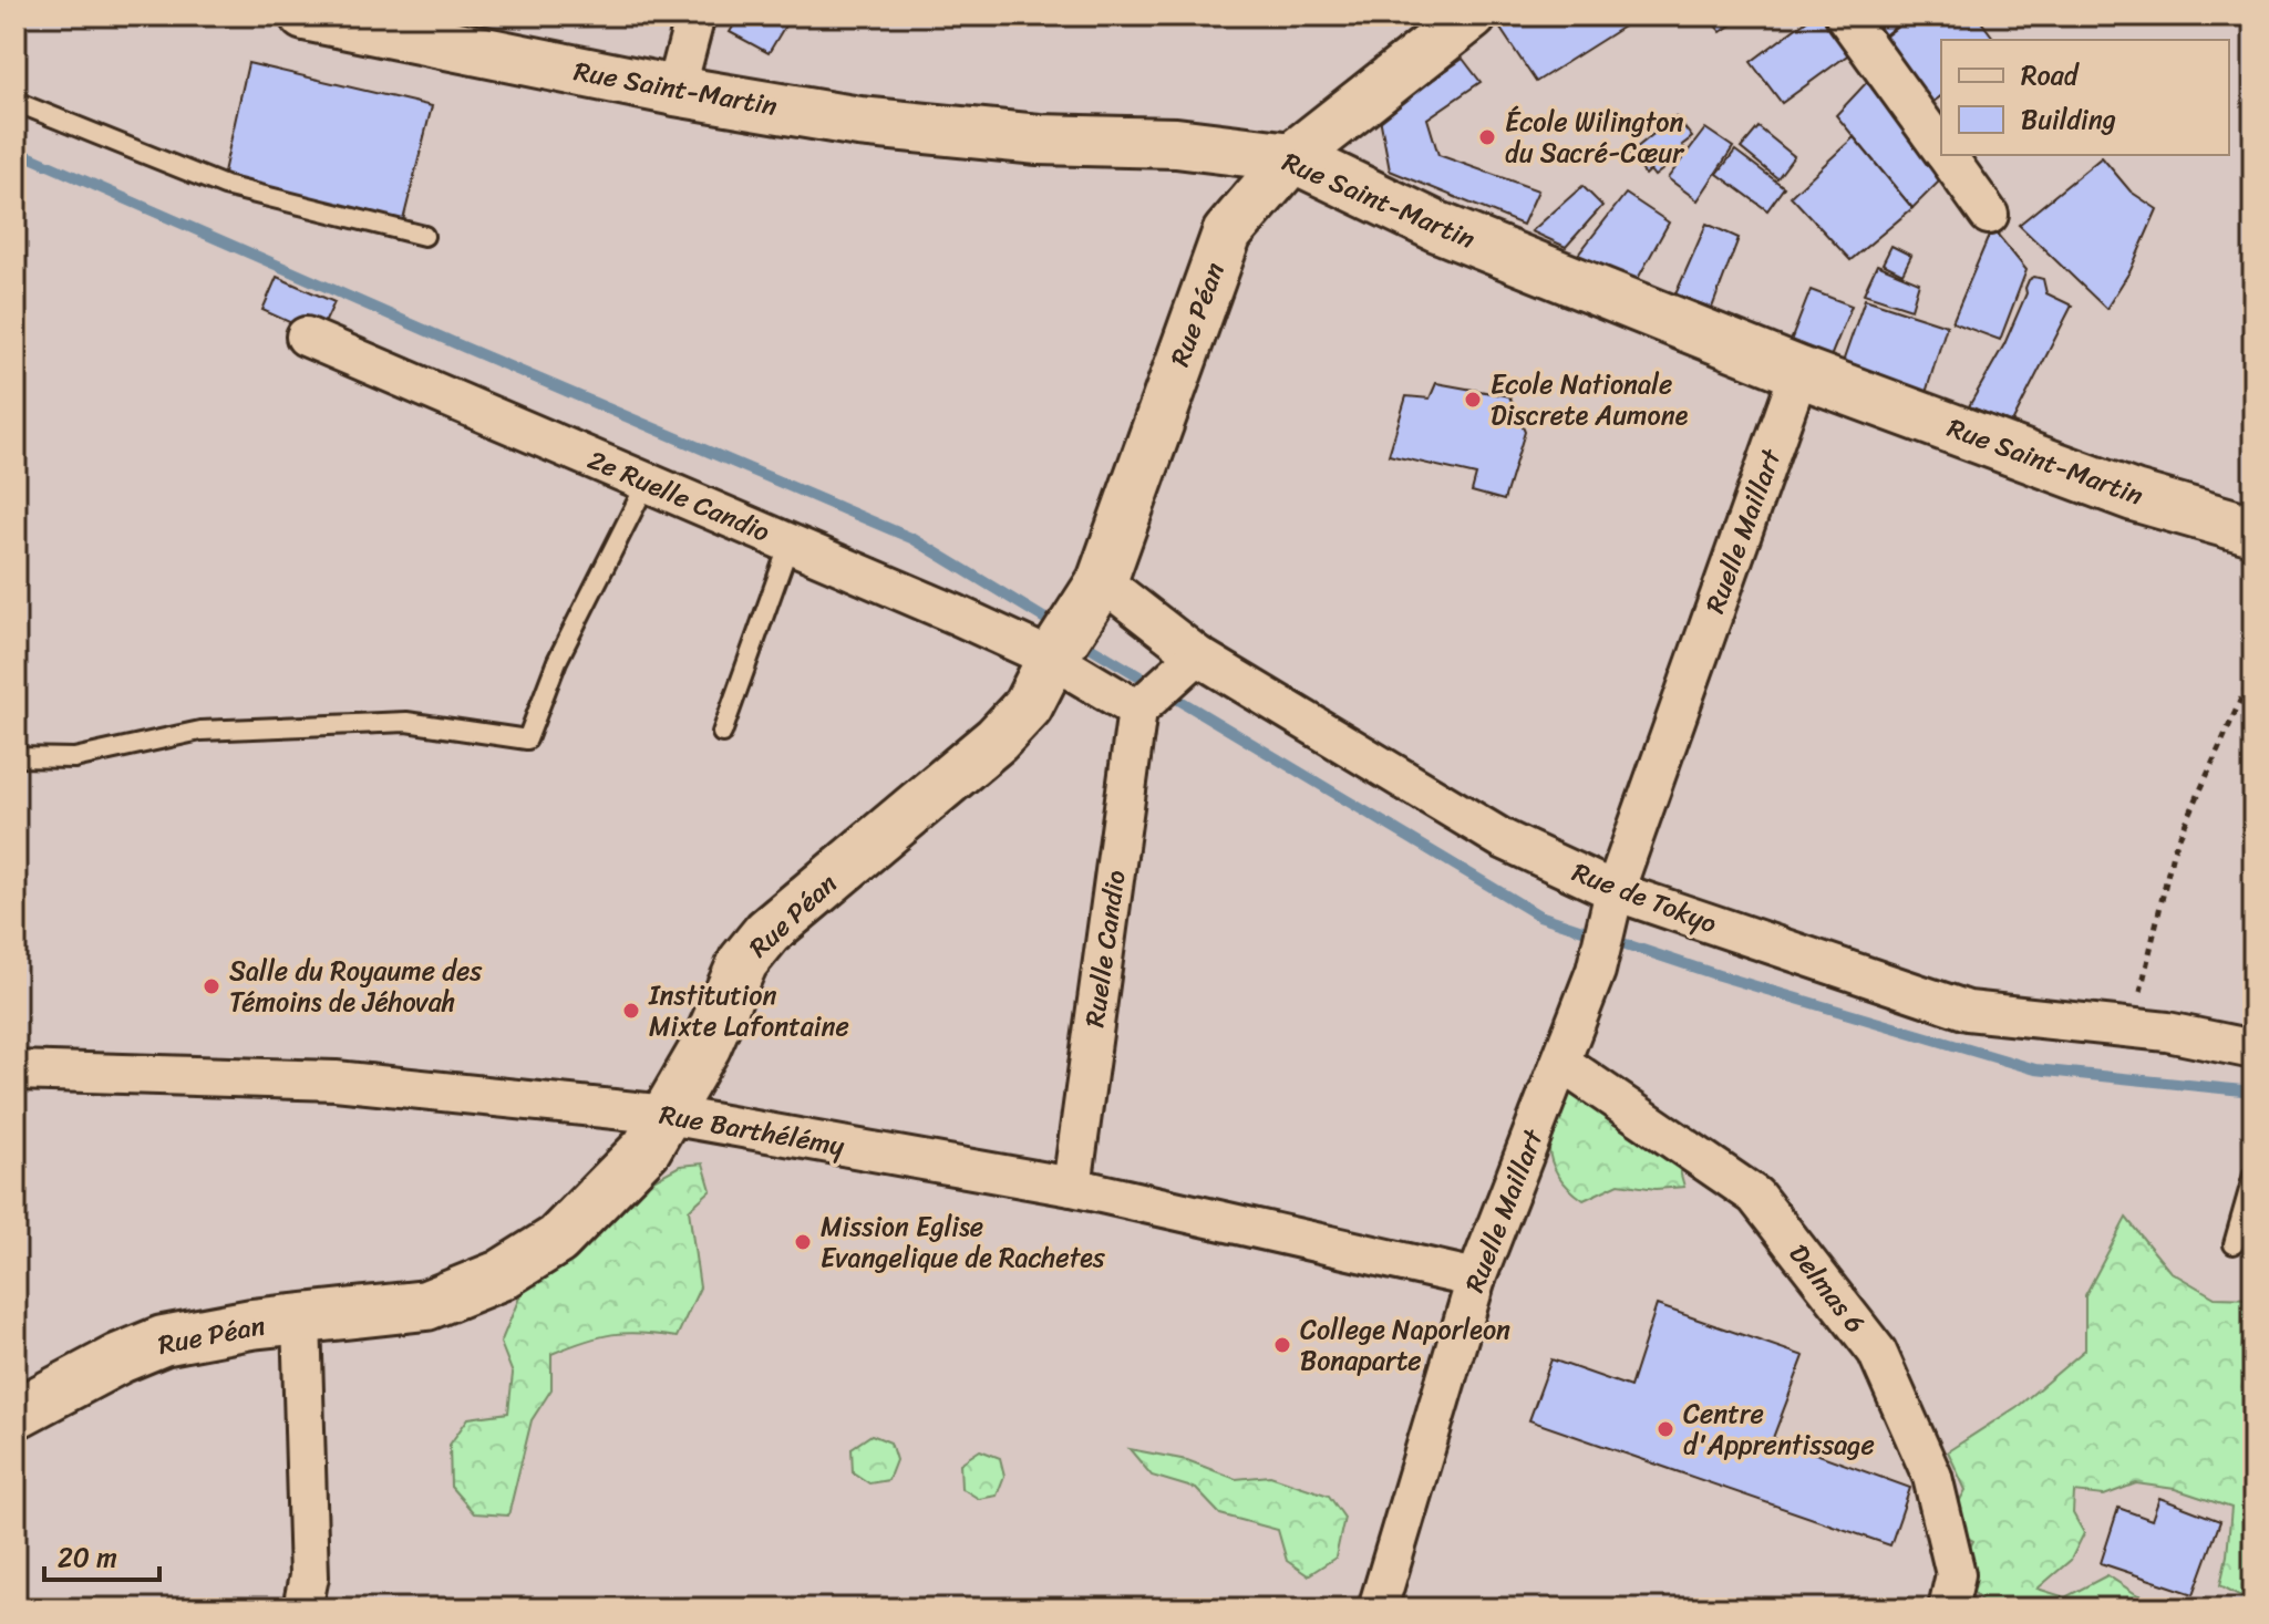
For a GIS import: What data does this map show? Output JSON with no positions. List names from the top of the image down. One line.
{"streets":{"street":["Rue Saint-Martin","Rue Péan","2e Ruelle Candio","Ruelle Maillart","Rue de Tokyo","Ruelle Candio","Rue Barthélémy","Delmas 6"]},"crossings":[["Rue Saint-Martin","Rue Péan"],["Rue Saint-Martin","Ruelle Maillart"],["Rue Péan","2e Ruelle Candio"],["Rue Péan","Rue de Tokyo"],["Rue Péan","Rue Barthélémy"],["2e Ruelle Candio","Ruelle Candio"],["Ruelle Maillart","Rue de Tokyo"],["Ruelle Maillart","Rue Barthélémy"],["Ruelle Maillart","Delmas 6"],["Ruelle Candio","Rue Barthélémy"]],"places":["École Wilington du Sacré-Cœur","Ecole Nationale Discrete Aumone","Salle du Royaume des Témoins de Jéhovah","Institution Mixte Lafontaine","Mission Eglise Evangelique de Rachetes","College Naporleon Bonaparte","Centre d'Apprentissage"],"legend":["Road","Building"],"scale_bar":"20 m"}
